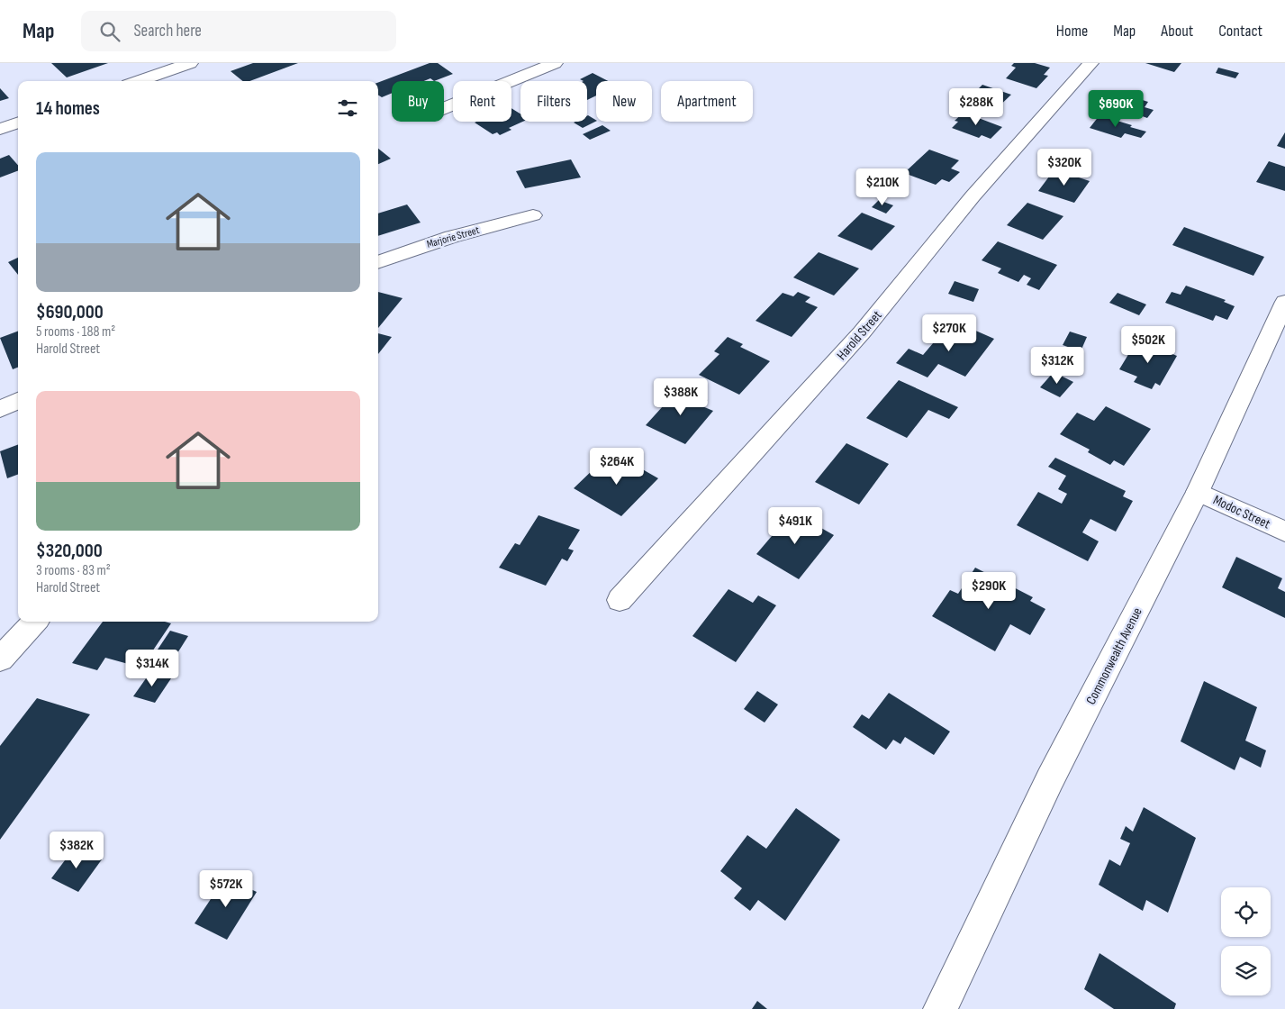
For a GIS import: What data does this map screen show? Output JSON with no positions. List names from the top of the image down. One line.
{"streets":{"street":["Marjorie Street","Harold Street","Modoc Street","Commonwealth Avenue"]},"crossings":[["Modoc Street","Commonwealth Avenue"]],"page":{"header":"Map","search":"Search here","nav":["Home","Map","About","Contact"],"chip":["Buy","Rent","Filters","New","Apartment"],"heading":"14 homes","price":["$288K","$690K","$320K","$210K","$270K","$502K","$312K","$388K","$264K","$491K","$290K","$314K","$382K","$572K"],"list":[{"name":"$690,000","note":"5 rooms · 188 m² · Harold Street"},{"name":"$320,000","note":"3 rooms · 83 m² · Harold Street"}]}}
